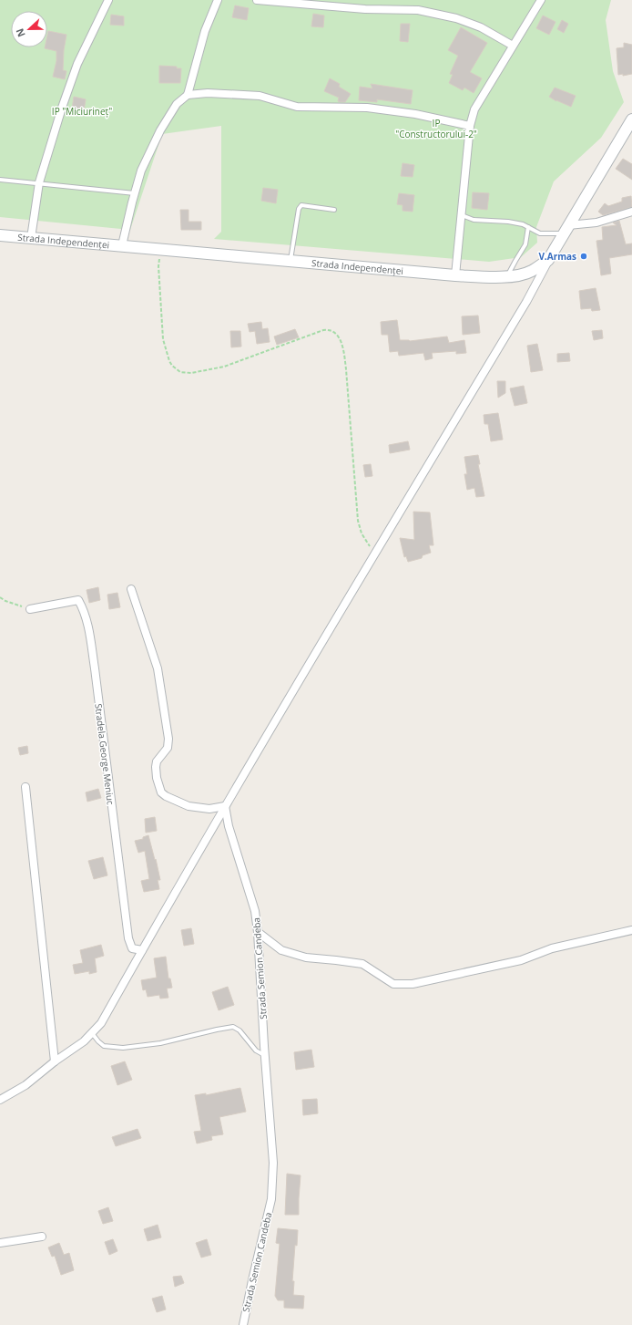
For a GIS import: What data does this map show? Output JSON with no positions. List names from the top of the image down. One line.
{"streets":{"main road":["Strada Independenței"],"street":["Stradela George Meniuc","Strada Semion Candeba"]},"parks":["IP \"Miciurineț\"","IP \"Constructorului-2\""],"places":["V.Armas"],"north":"left"}
